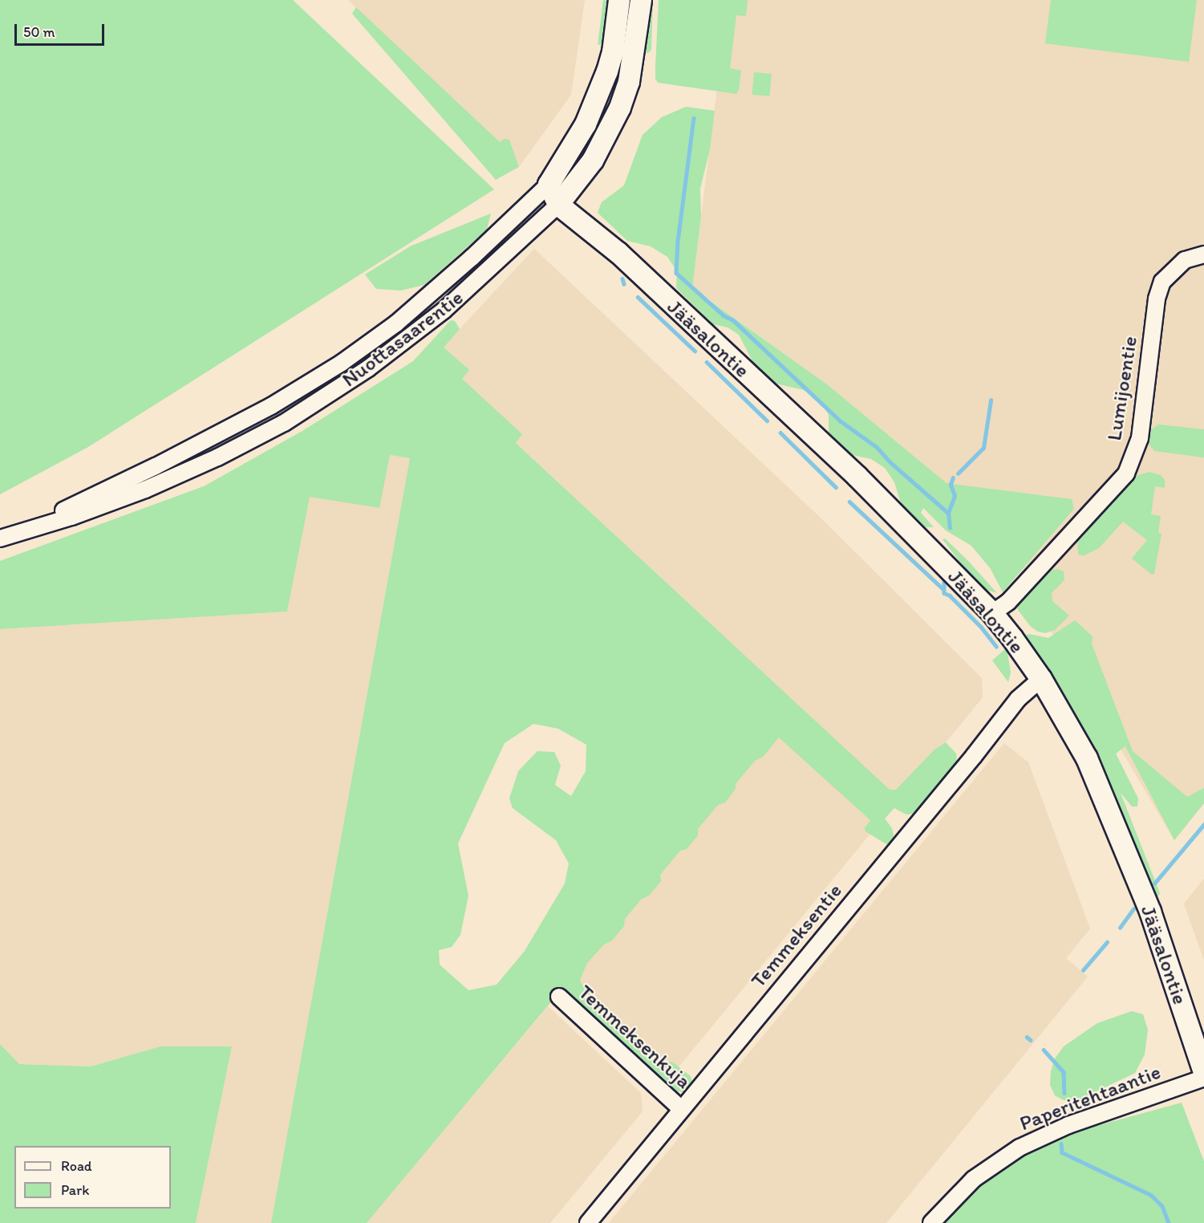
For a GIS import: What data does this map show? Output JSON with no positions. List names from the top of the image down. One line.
{"streets":{"main road":["Nuottasaarentie","Jääsalontie"],"street":["Lumijoentie","Temmeksentie","Temmeksenkuja","Paperitehtaantie"]},"crossings":[["Nuottasaarentie","Jääsalontie"],["Jääsalontie","Lumijoentie"],["Jääsalontie","Temmeksentie"],["Temmeksentie","Temmeksenkuja"]],"legend":["Road","Park"],"scale_bar":"50 m"}
